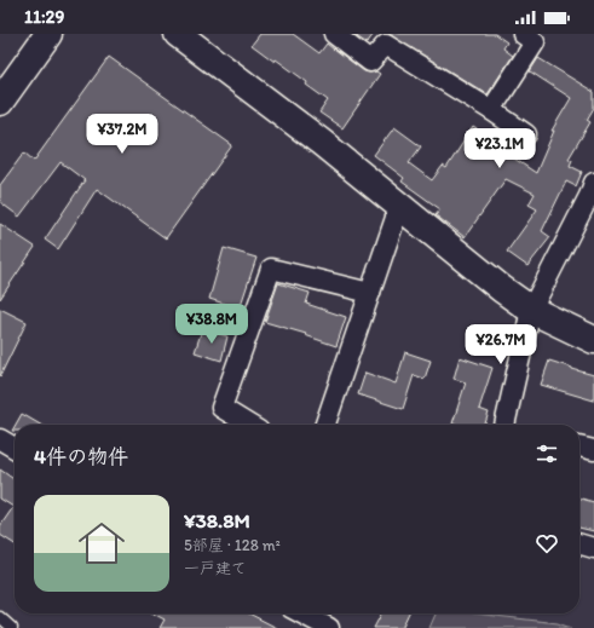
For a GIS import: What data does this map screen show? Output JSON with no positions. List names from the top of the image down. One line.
{"page":{"status":"11:29","price":["¥37.2M","¥23.1M","¥38.8M","¥26.7M"],"heading":"4件の物件","list":[{"name":"¥38.8M","note":"5部屋 · 128 m² · 一戸建て"}]}}
